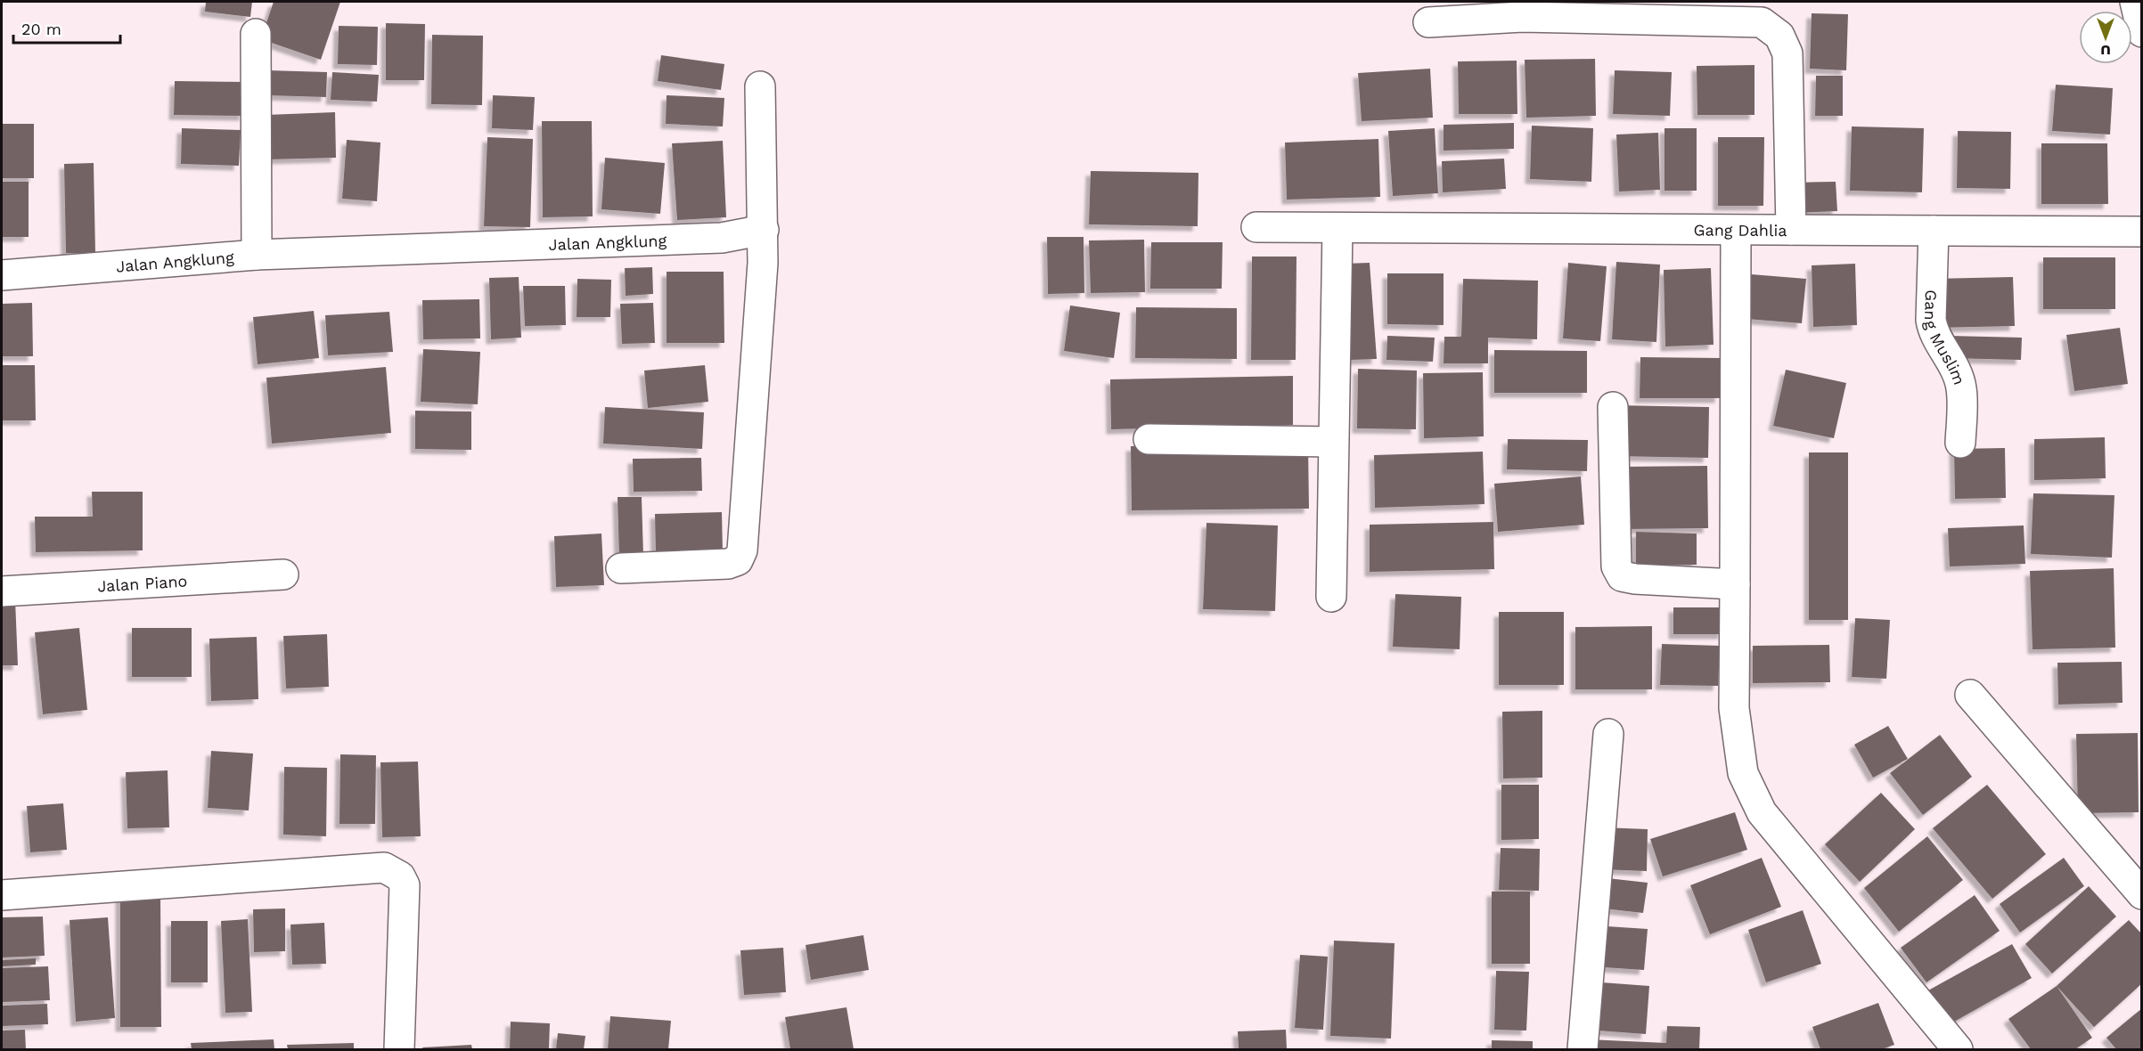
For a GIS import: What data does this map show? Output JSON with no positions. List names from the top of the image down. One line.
{"streets":{"street":["Gang Dahlia","Jalan Angklung","Gang Muslim","Jalan Piano"]},"crossings":[["Gang Dahlia","Gang Muslim"]],"scale_bar":"20 m","north":"bottom"}
